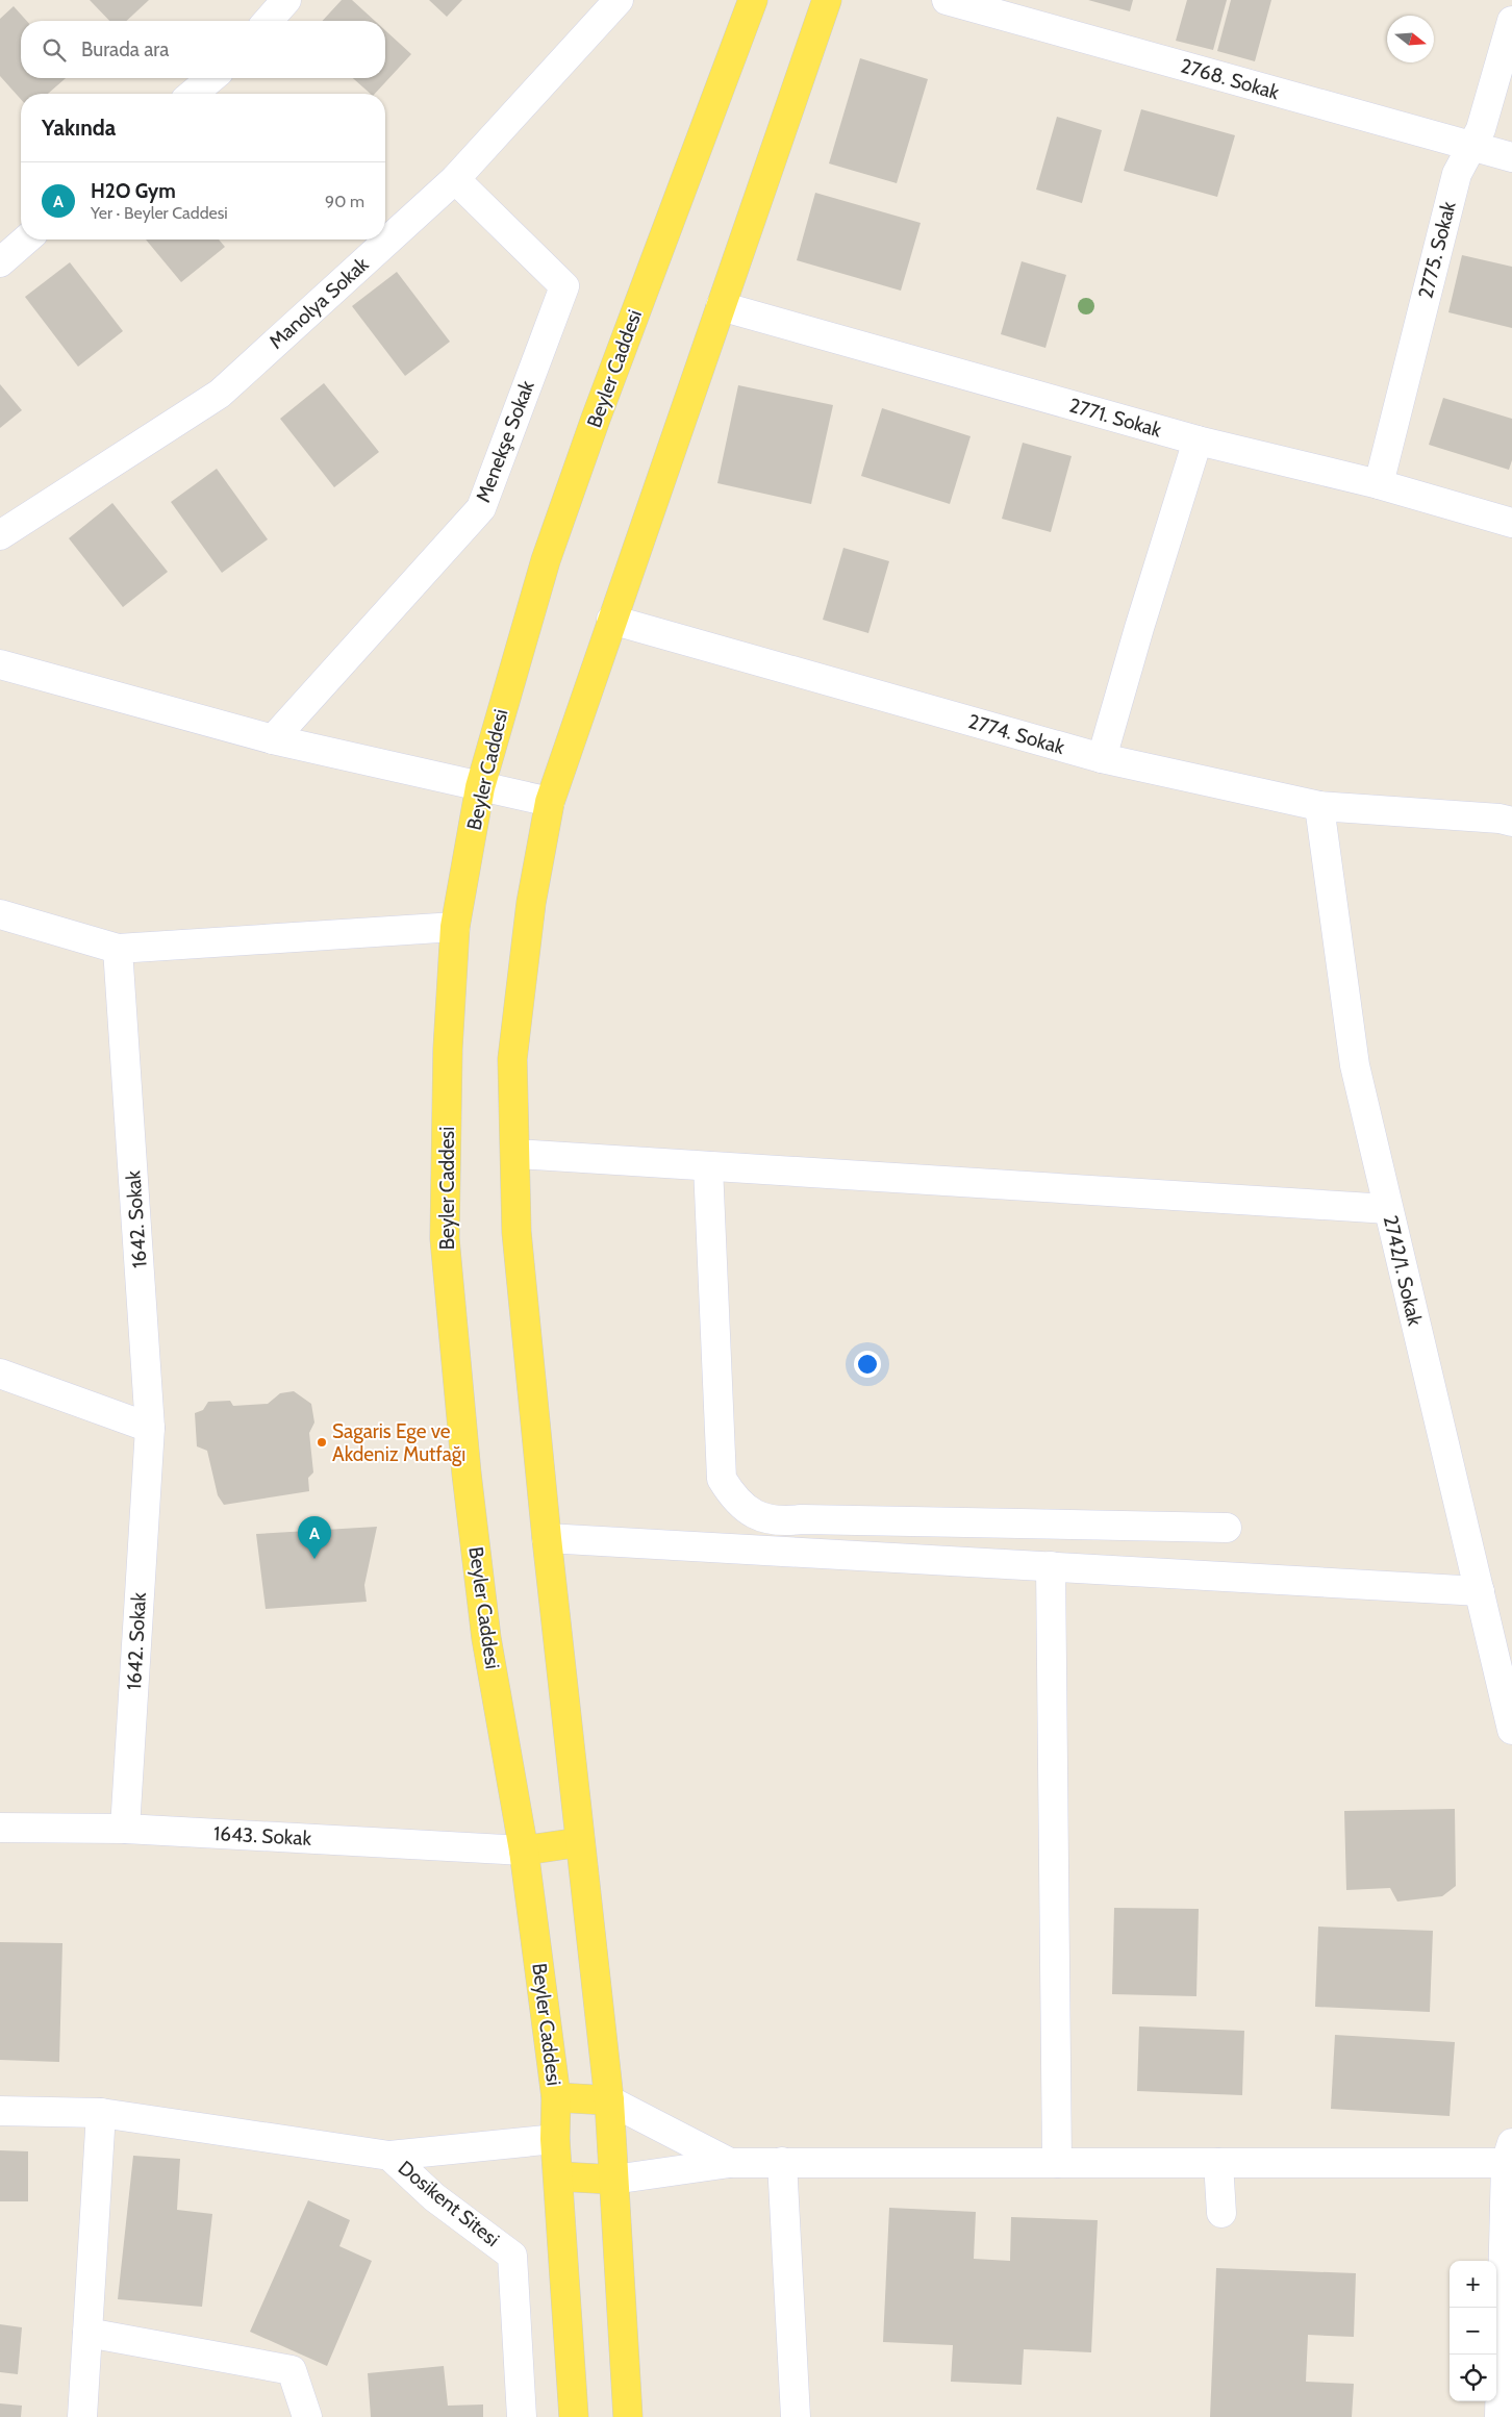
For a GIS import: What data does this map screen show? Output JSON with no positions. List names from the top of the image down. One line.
{"streets":{"main road":["Beyler Caddesi"],"street":["2768. Sokak","2775. Sokak","Manolya Sokak","2771. Sokak","Menekşe Sokak","2774. Sokak","1642. Sokak","2742/1. Sokak","1643. Sokak","Dosikent Sitesi"]},"crossings":[["2768. Sokak","2775. Sokak"],["2775. Sokak","2771. Sokak"],["Manolya Sokak","Menekşe Sokak"],["Beyler Caddesi","1643. Sokak"],["2774. Sokak","2742/1. Sokak"],["1642. Sokak","1643. Sokak"]],"places":["Sagaris Ege ve Akdeniz Mutfağı"],"north":"right","page":{"search":"Burada ara","heading":"Yakında","list":[{"mark":"A","name":"H2O Gym","note":"Yer · Beyler Caddesi","value":"90 m"}],"pins":"A","map_buttons":["+","−"]}}
